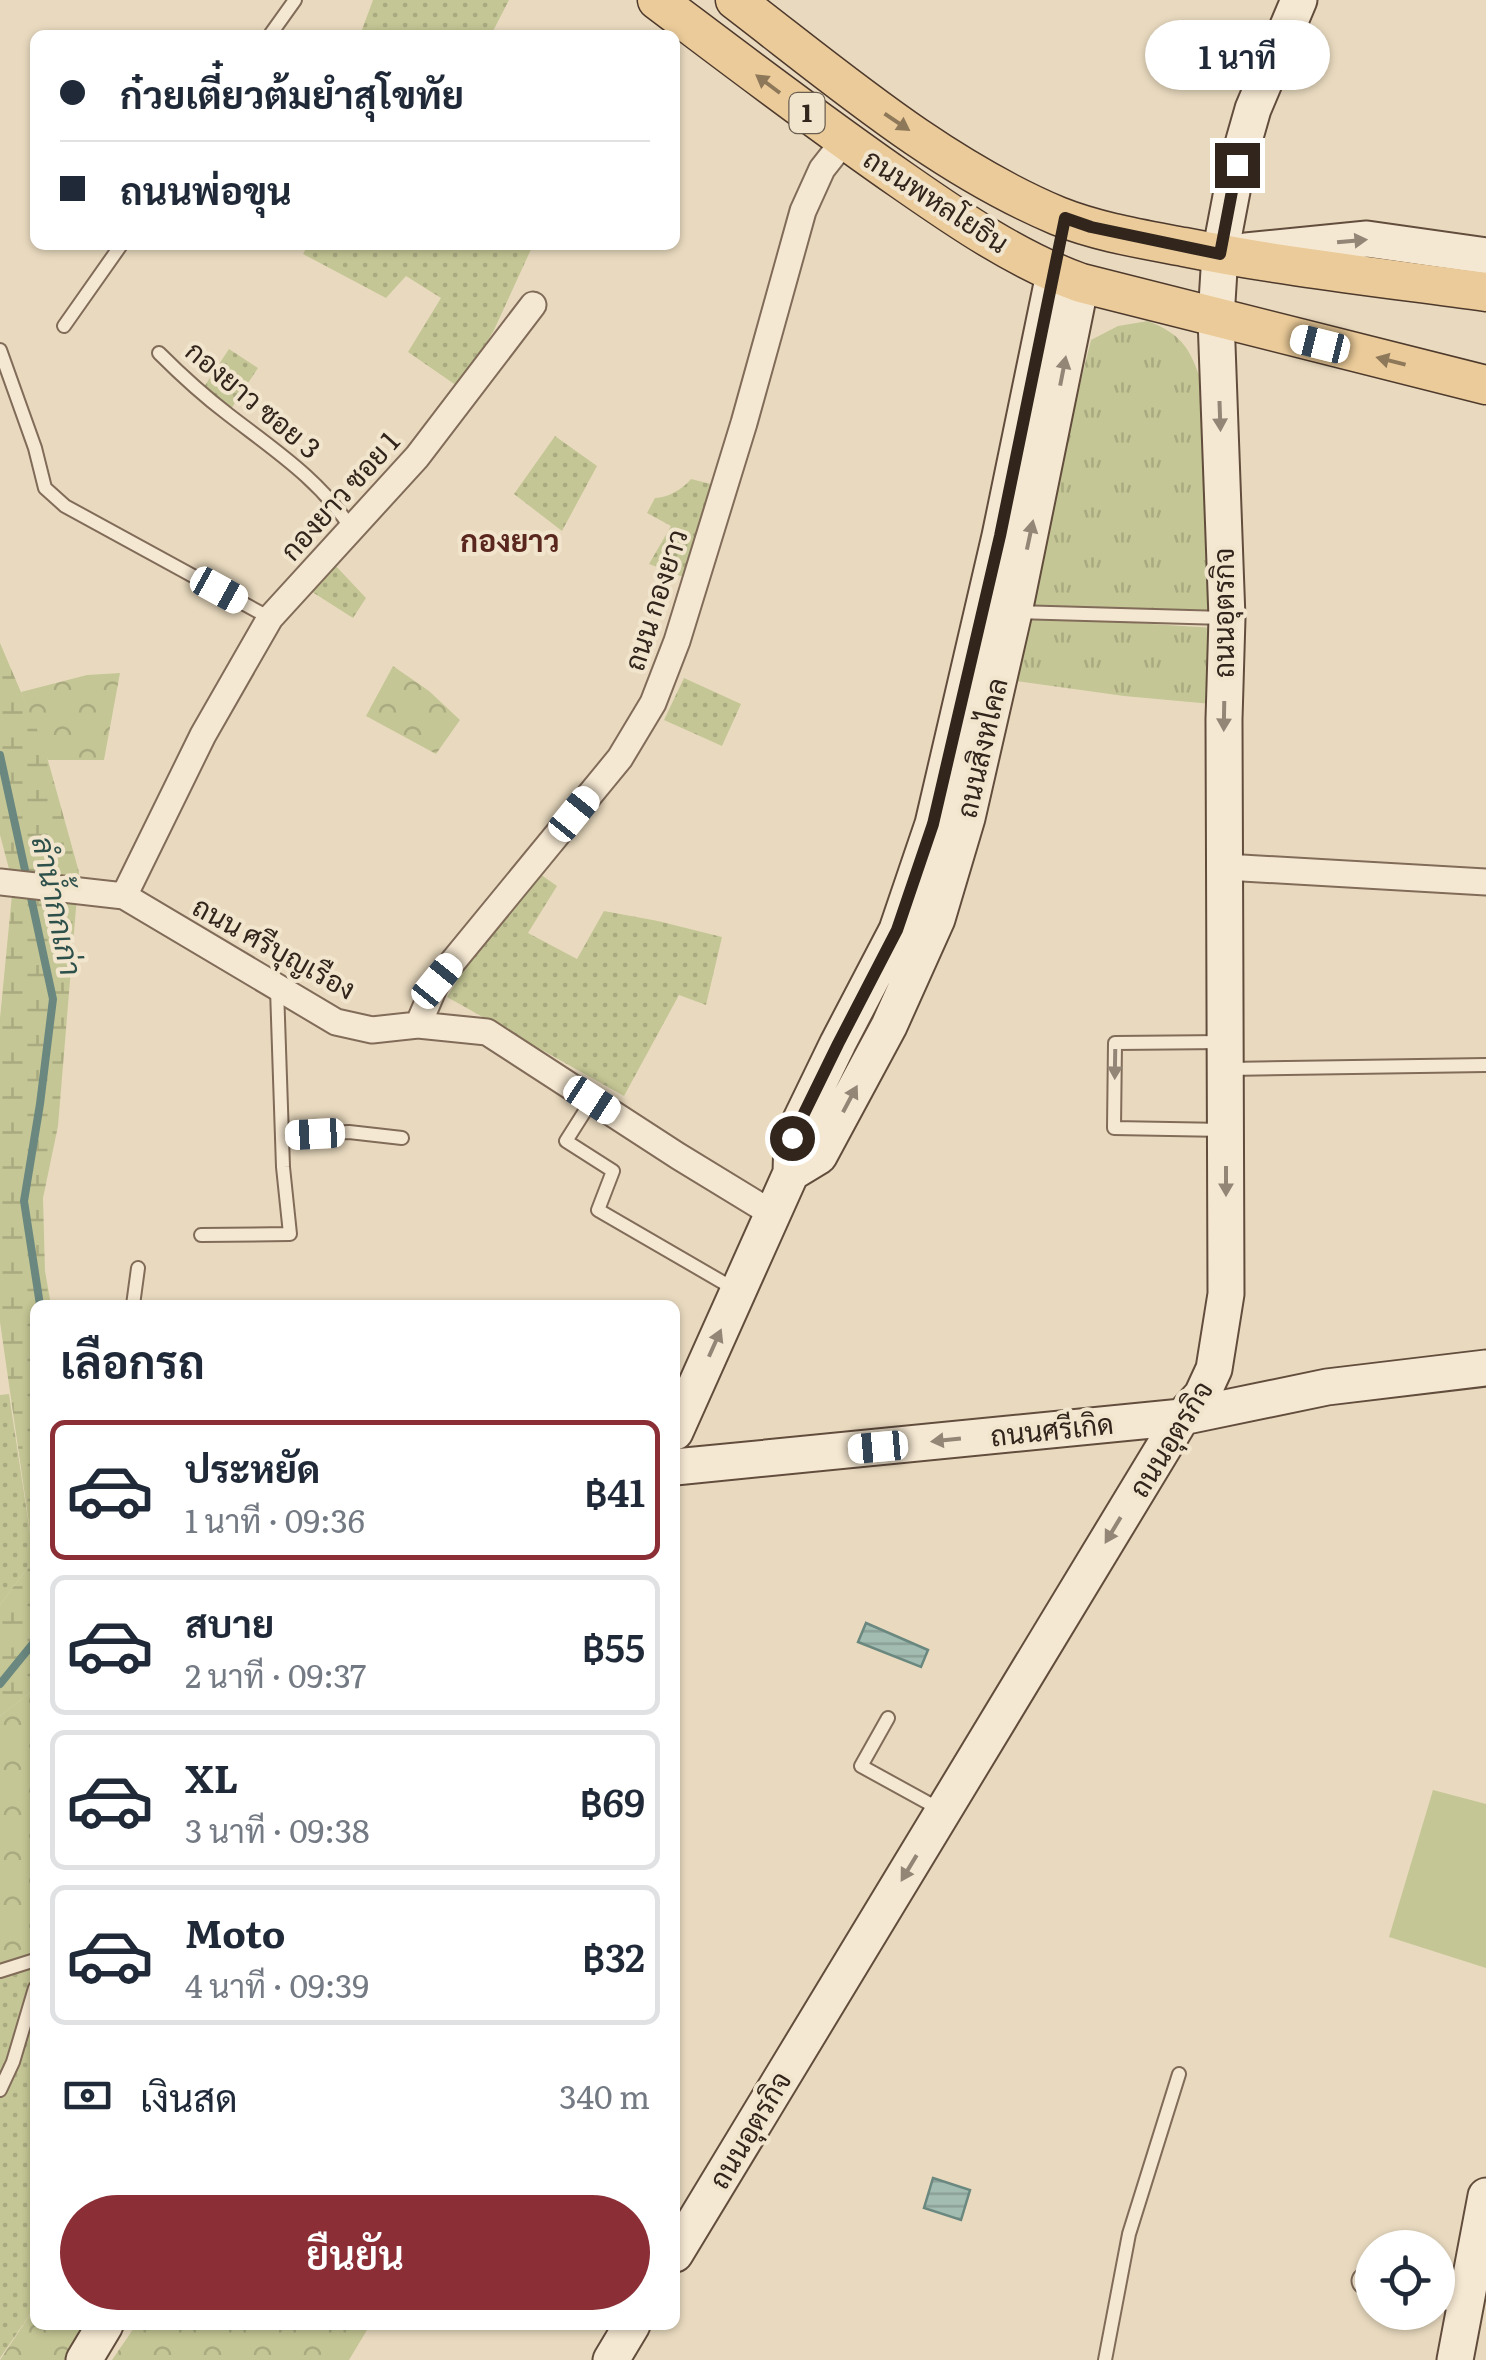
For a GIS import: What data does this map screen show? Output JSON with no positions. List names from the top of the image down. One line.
{"streets":{"main road":["1","ถนนพหลโยธิน","ถนนอุตรกิจ","ถนนสิงหไคล","ถนนศรีเกิด"],"street":["กองยาว ซอย 1","ถนน กองยาว","ถนน ศรีบุญเรือง"],"lane":["กองยาว ซอย 3"]},"crossings":[["1","ถนนพหลโยธิน"],["1","ถนนอุตรกิจ"],["ถนนพหลโยธิน","ถนน กองยาว"],["ถนนพหลโยธิน","ถนนอุตรกิจ"],["ถนนพหลโยธิน","ถนนสิงหไคล"],["กองยาว ซอย 3","กองยาว ซอย 1"],["กองยาว ซอย 1","ถนน ศรีบุญเรือง"],["ถนน กองยาว","ถนน ศรีบุญเรือง"],["ถนนอุตรกิจ","ถนนศรีเกิด"],["ถนนสิงหไคล","ถนน ศรีบุญเรือง"]],"one_way":["ถนนอุตรกิจ","ถนนศรีเกิด"],"districts":["กองยาว"],"water":["ลำน้ำกกเก่า"],"page":{"bubble":"1 นาที","banner":["ก๋วยเตี๋ยวต้มยำสุโขทัย","ถนนพ่อขุน"],"heading":"เลือกรถ","list":[{"name":"ประหยัด","note":"1 นาที · 09:36","value":"฿41"},{"name":"สบาย","note":"2 นาที · 09:37","value":"฿55"},{"name":"XL","note":"3 นาที · 09:38","value":"฿69"},{"name":"Moto","note":"4 นาที · 09:39","value":"฿32"}],"pay":["เงินสด","340 m"],"buttons":"ยืนยัน"}}
